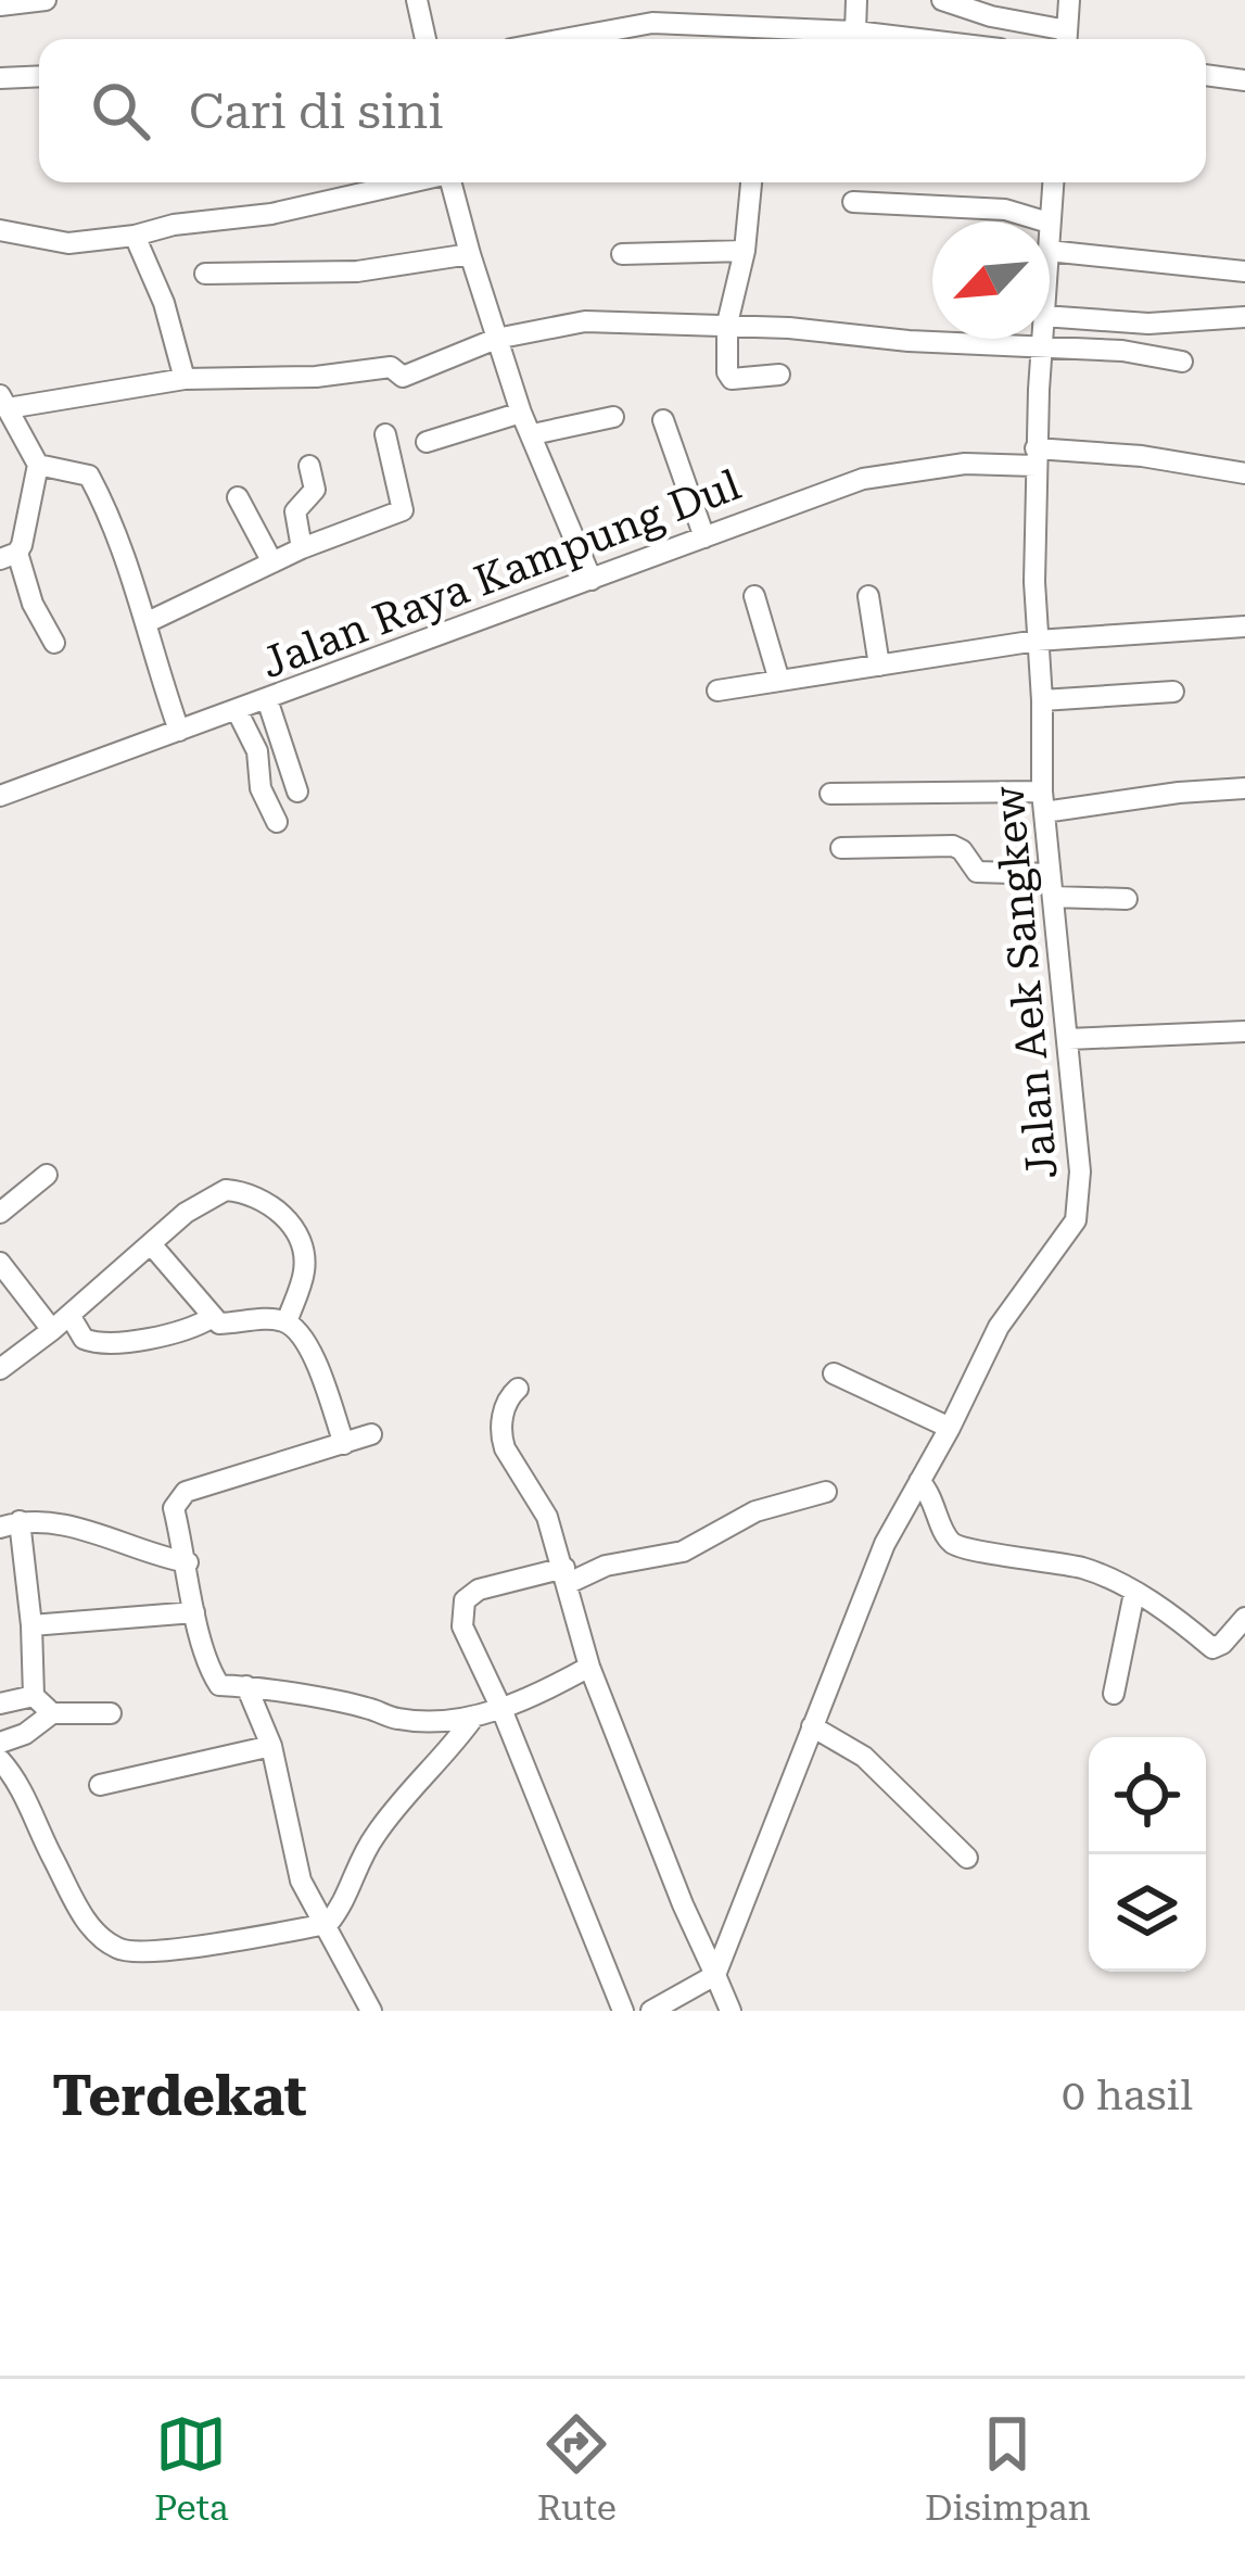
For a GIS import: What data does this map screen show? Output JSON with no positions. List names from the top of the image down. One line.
{"streets":{"street":["Jalan Raya Kampung Dul","Jalan Aek Sangkew"]},"crossings":[["Jalan Raya Kampung Dul","Jalan Aek Sangkew"]],"north":"bottom left","page":{"search":"Cari di sini","heading":["Terdekat","0 hasil"],"nav":["Peta","Rute","Disimpan"]}}
